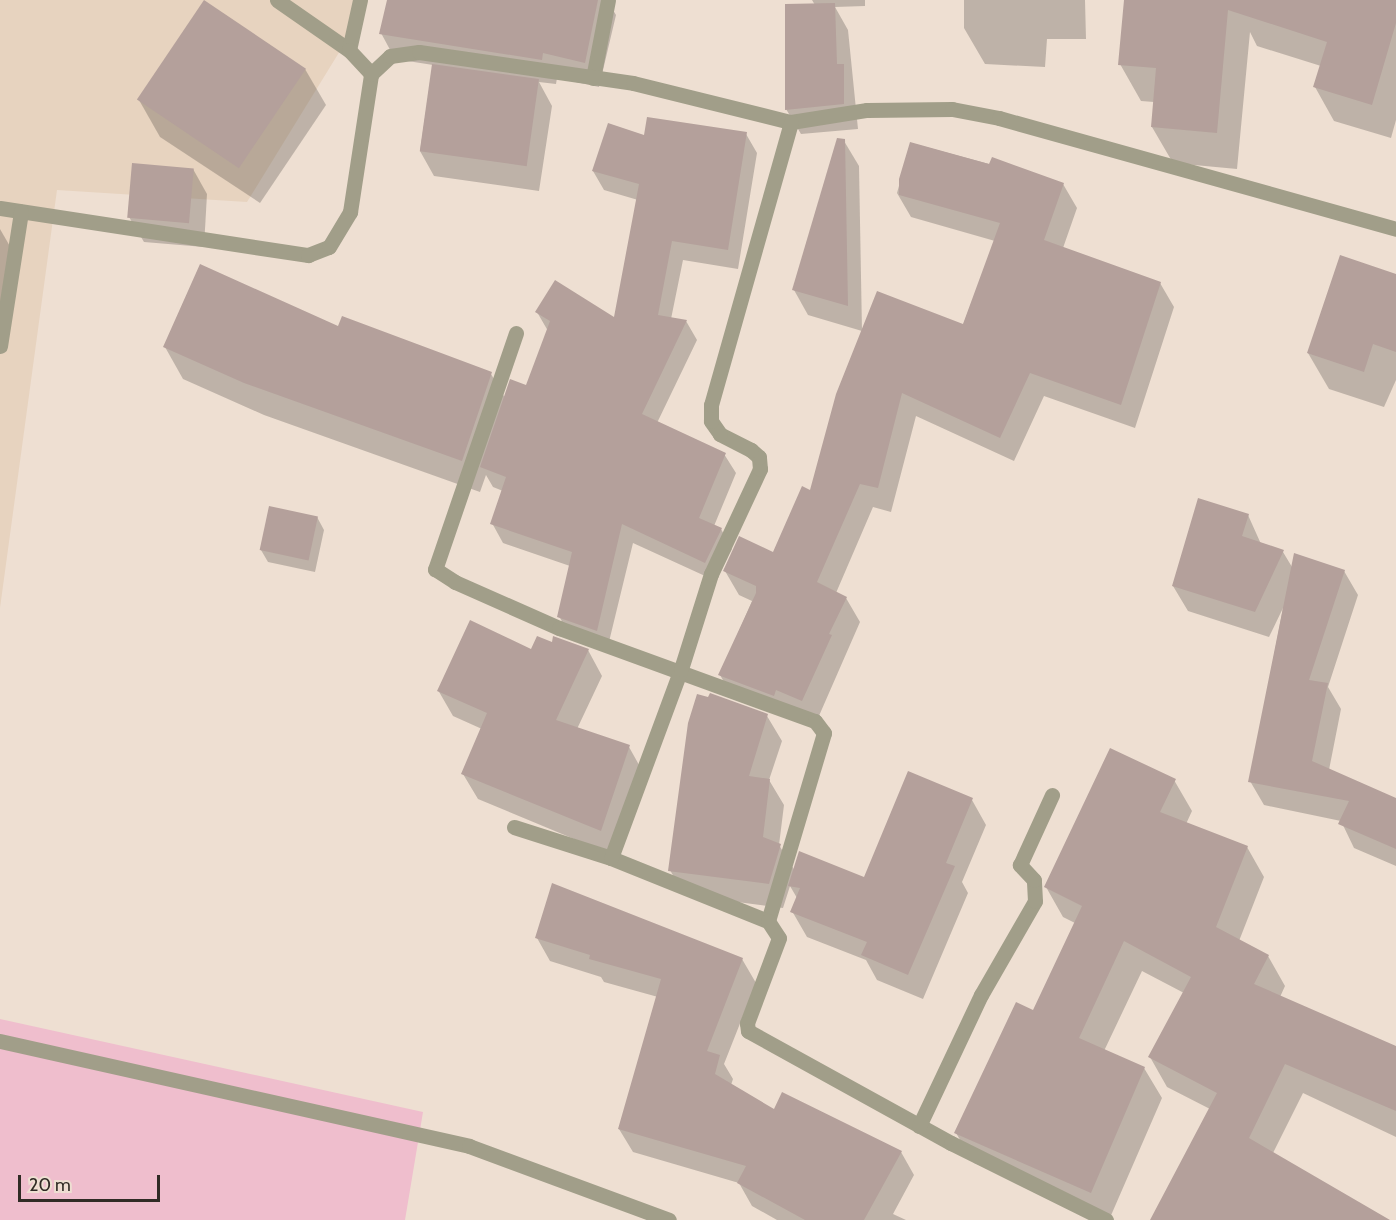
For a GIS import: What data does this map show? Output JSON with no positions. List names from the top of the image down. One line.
{"scale_bar":"20 m"}
